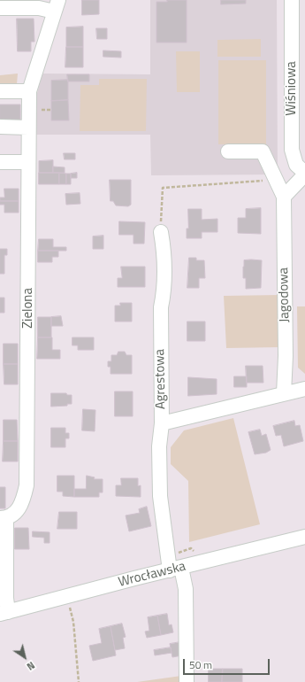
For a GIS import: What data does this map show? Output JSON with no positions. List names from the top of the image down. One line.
{"streets":{"street":["Wiśniowa","Jagodowa","Zielona","Agrestowa","Wrocławska"]},"crossings":[["Zielona","Wrocławska"],["Agrestowa","Wrocławska"]],"scale_bar":"50 m","north":"bottom right"}
